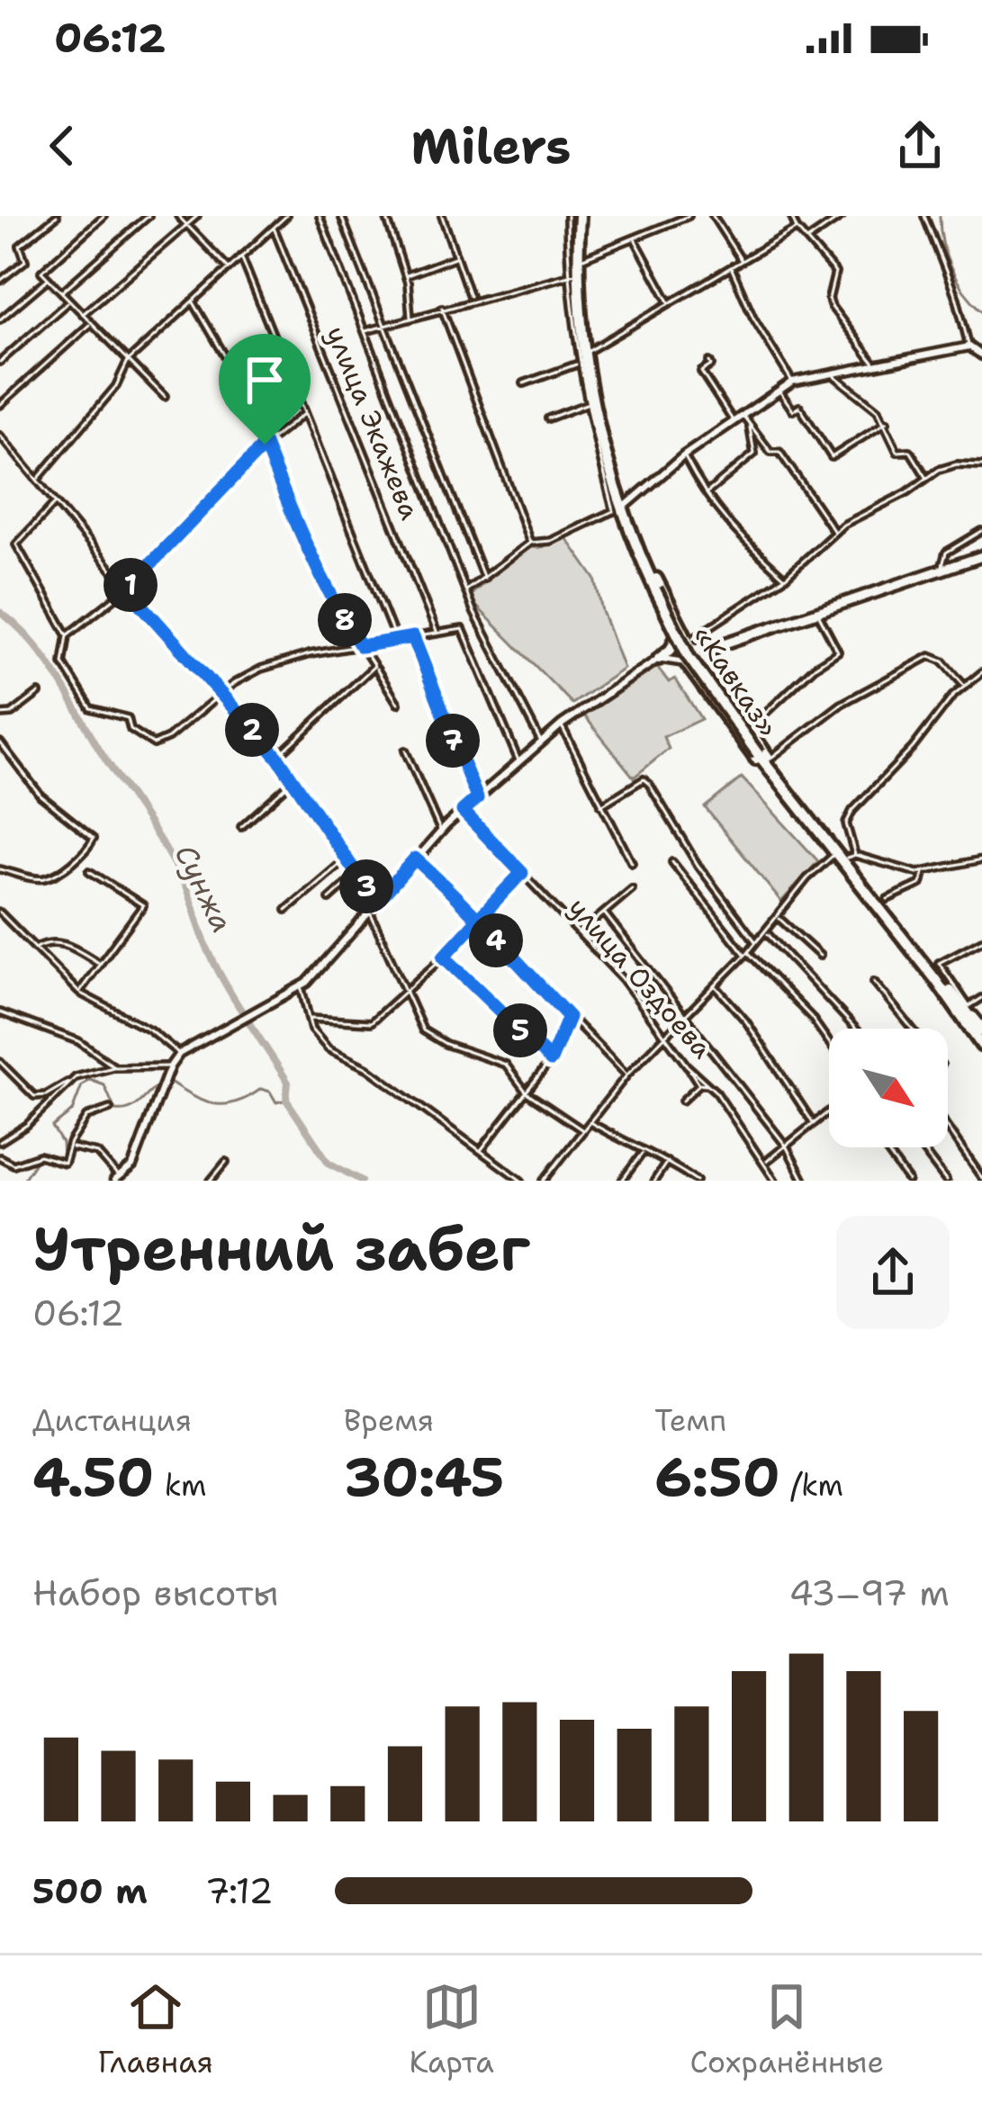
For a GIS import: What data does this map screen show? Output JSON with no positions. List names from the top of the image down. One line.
{"streets":{"highway":["«Кавказ»"],"street":["улица Экажева","улица Оздоева"]},"water":["Сунжа"],"north":"bottom right","page":{"status":"06:12","header":"Milers","pins":["1","8","2","7","3","4","5"],"heading":["Утренний забег","06:12"],"stats":[["Дистанция","4.50 km"],["Время","30:45"],["Темп","6:50 /km"]],"chart":["Набор высоты","43–97 m"],"list":[{"name":"500 m","note":"7:12"}],"tabs":["Главная","Карта","Сохранённые"]}}
